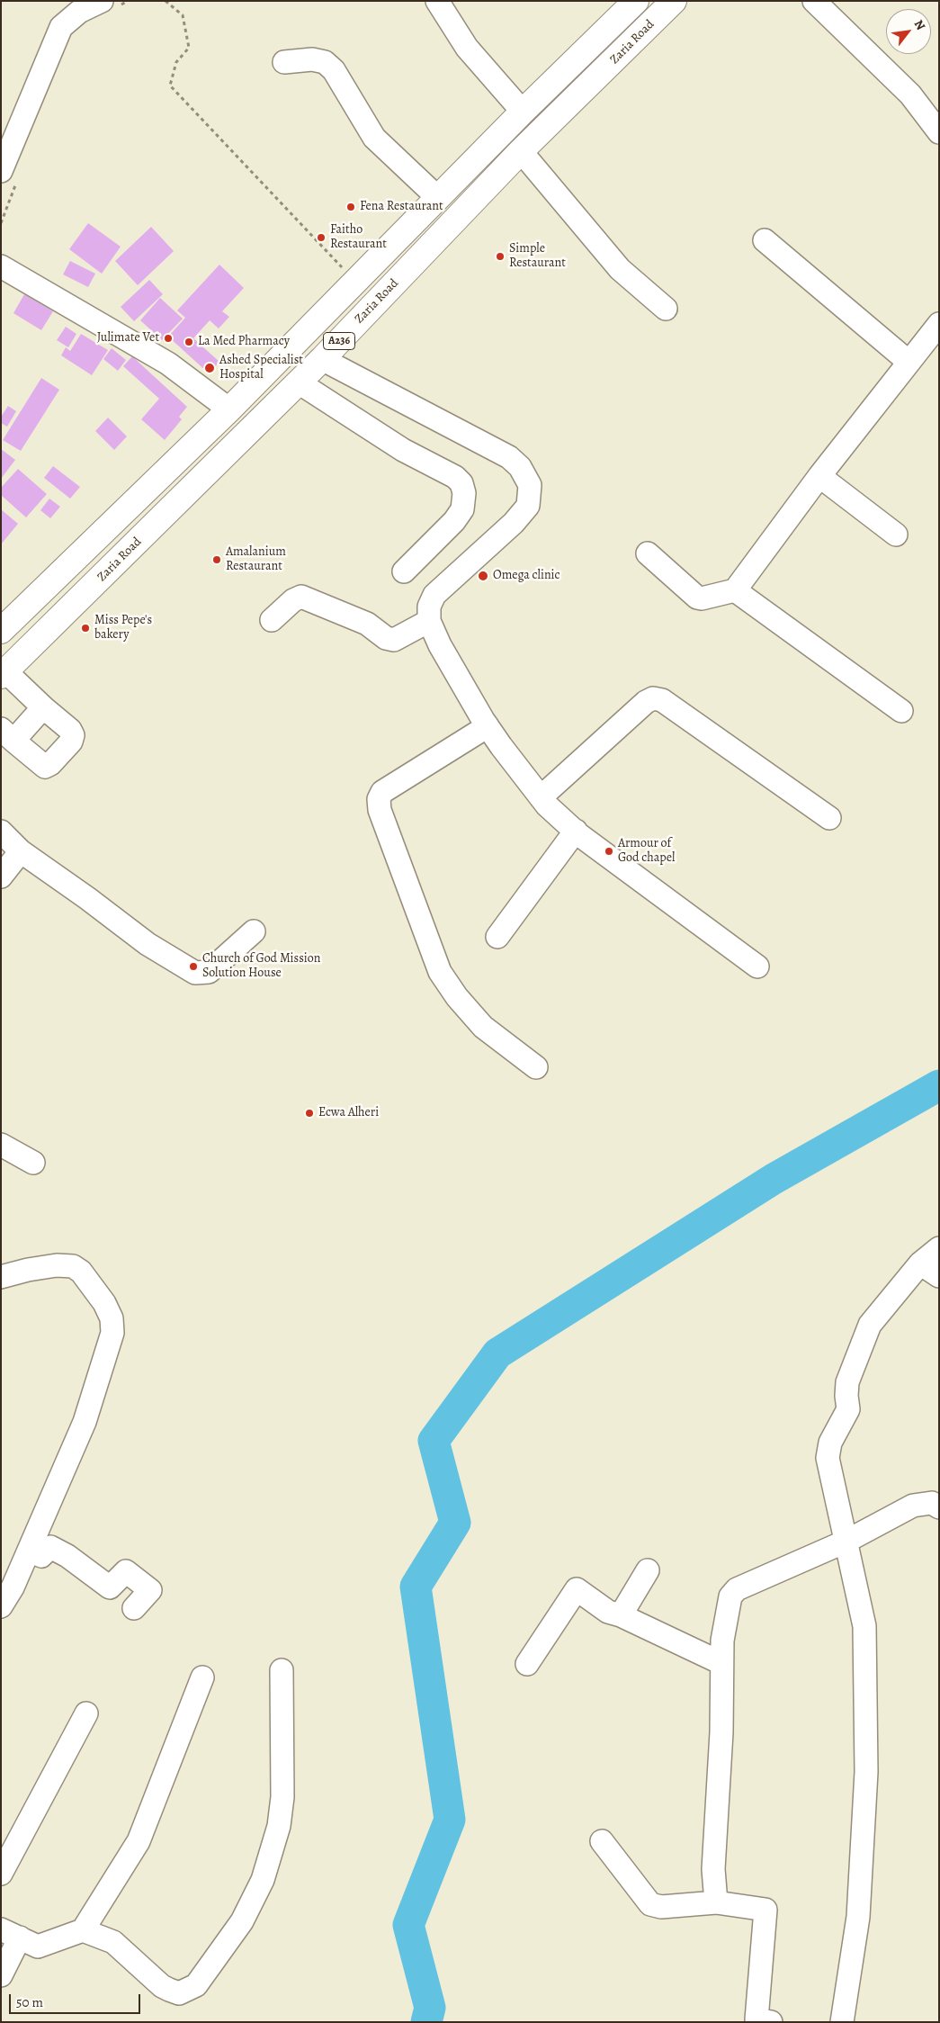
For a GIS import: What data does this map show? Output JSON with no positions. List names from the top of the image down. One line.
{"streets":{"highway":["Zaria Road","A236"]},"places":["Fena Restaurant","Faitho Restaurant","Simple Restaurant","Julimate Vet","La Med Pharmacy","Ashed Specialist Hospital","Amalanium Restaurant","Omega clinic","Miss Pepe's bakery","Armour of God chapel","Church of God Mission Solution House","Ecwa Alheri"],"scale_bar":"50 m","north":"top right"}
